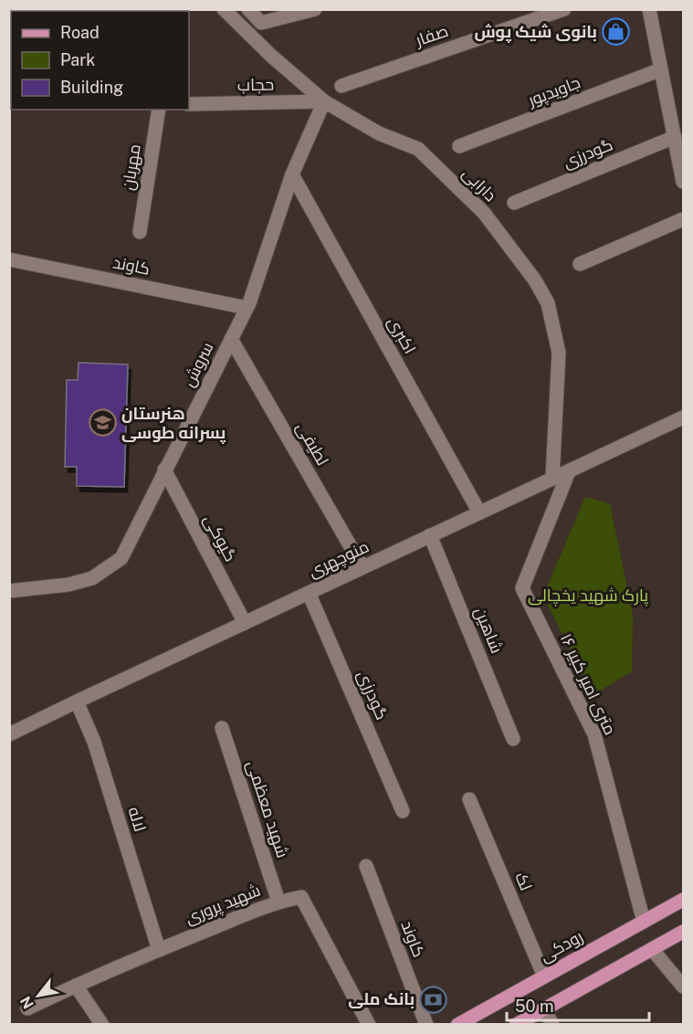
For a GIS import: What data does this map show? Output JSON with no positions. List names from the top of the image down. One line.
{"streets":{"main road":["رودکی"],"street":["صفار","حجاب","جاویدپور","گودرزی","مهربان","دارابی","کاوند","اکبری","سروش","لطیفی","گیوکی","منوچهری","شاهین","۱۶ متری امیر کبیر","شهید معظمی","لاله","لک","شهید پروری"]},"crossings":[["حجاب","دارابی"],["حجاب","سروش"],["گودرزی","منوچهری"],["دارابی","سروش"],["دارابی","منوچهری"],["کاوند","سروش"],["اکبری","سروش"],["اکبری","منوچهری"],["سروش","لطیفی"],["سروش","گیوکی"],["لطیفی","منوچهری"],["گیوکی","منوچهری"],["منوچهری","شاهین"],["منوچهری","۱۶ متری امیر کبیر"],["منوچهری","لاله"],["۱۶ متری امیر کبیر","رودکی"],["شهید معظمی","شهید پروری"],["لاله","شهید پروری"],["لک","رودکی"]],"parks":["پارک شهید یخچالی"],"places":{"shop":["بانوی شیک پوش"],"school or university":["هنرستان پسرانه طوسی"],"bank":["بانک ملی"]},"legend":["Road","Park","Building"],"scale_bar":"50 m","north":"bottom left"}
